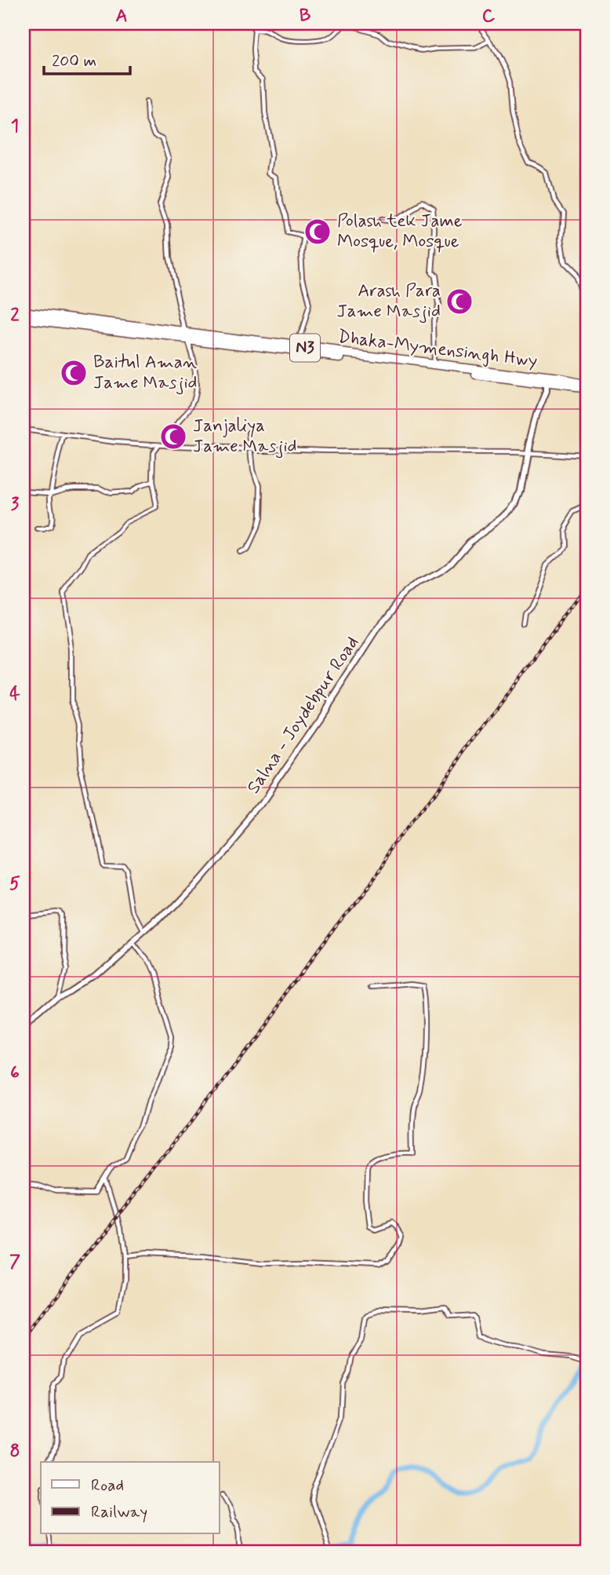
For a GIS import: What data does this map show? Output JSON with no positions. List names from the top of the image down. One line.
{"streets":{"highway":["N3","Dhaka-Mymensingh Hwy"],"main road":["Salna - Joydebpur Road"]},"crossings":[["Dhaka-Mymensingh Hwy","Salna - Joydebpur Road"]],"places":{"mosque":["Polash tek Jame Mosque, Mosque","Arash Para Jame Masjid","Baitul Aman Jame Masjid","Janjaliya Jame Masjid"]},"legend":["Road","Railway"],"scale_bar":"200 m","grid":{"columns":["A","B","C"],"rows":["1","2","3","4","5","6","7","8"]}}
